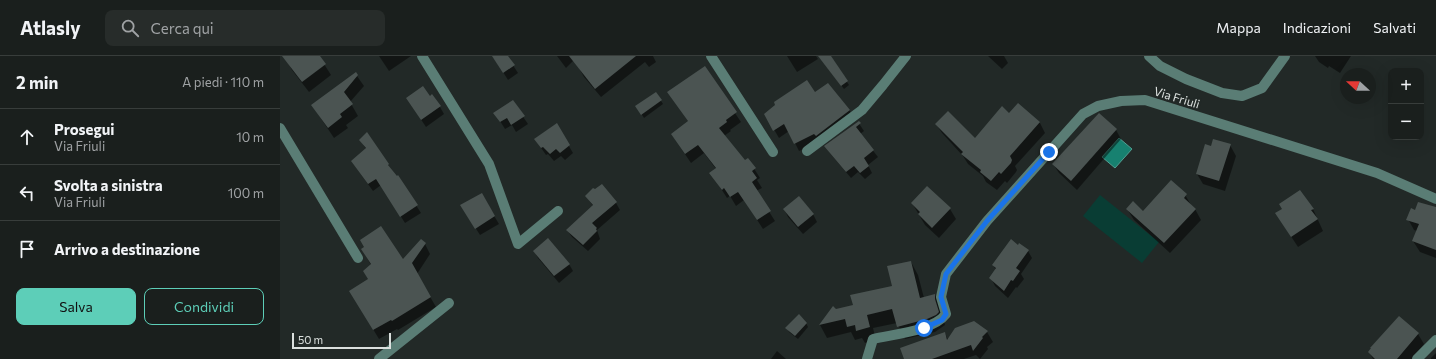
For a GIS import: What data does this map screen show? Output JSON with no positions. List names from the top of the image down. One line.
{"streets":{"street":["Via Friuli"]},"scale_bar":"50 m","north":"left","page":{"header":"Atlasly","search":"Cerca qui","nav":["Mappa","Indicazioni","Salvati"],"heading":["2 min","A piedi · 110 m"],"map_buttons":["+","−"],"list":[["Prosegui","Via Friuli","10 m"],["Svolta a sinistra","Via Friuli","100 m"],"Arrivo a destinazione"],"buttons":["Salva","Condividi"],"scale":"50 m"}}
